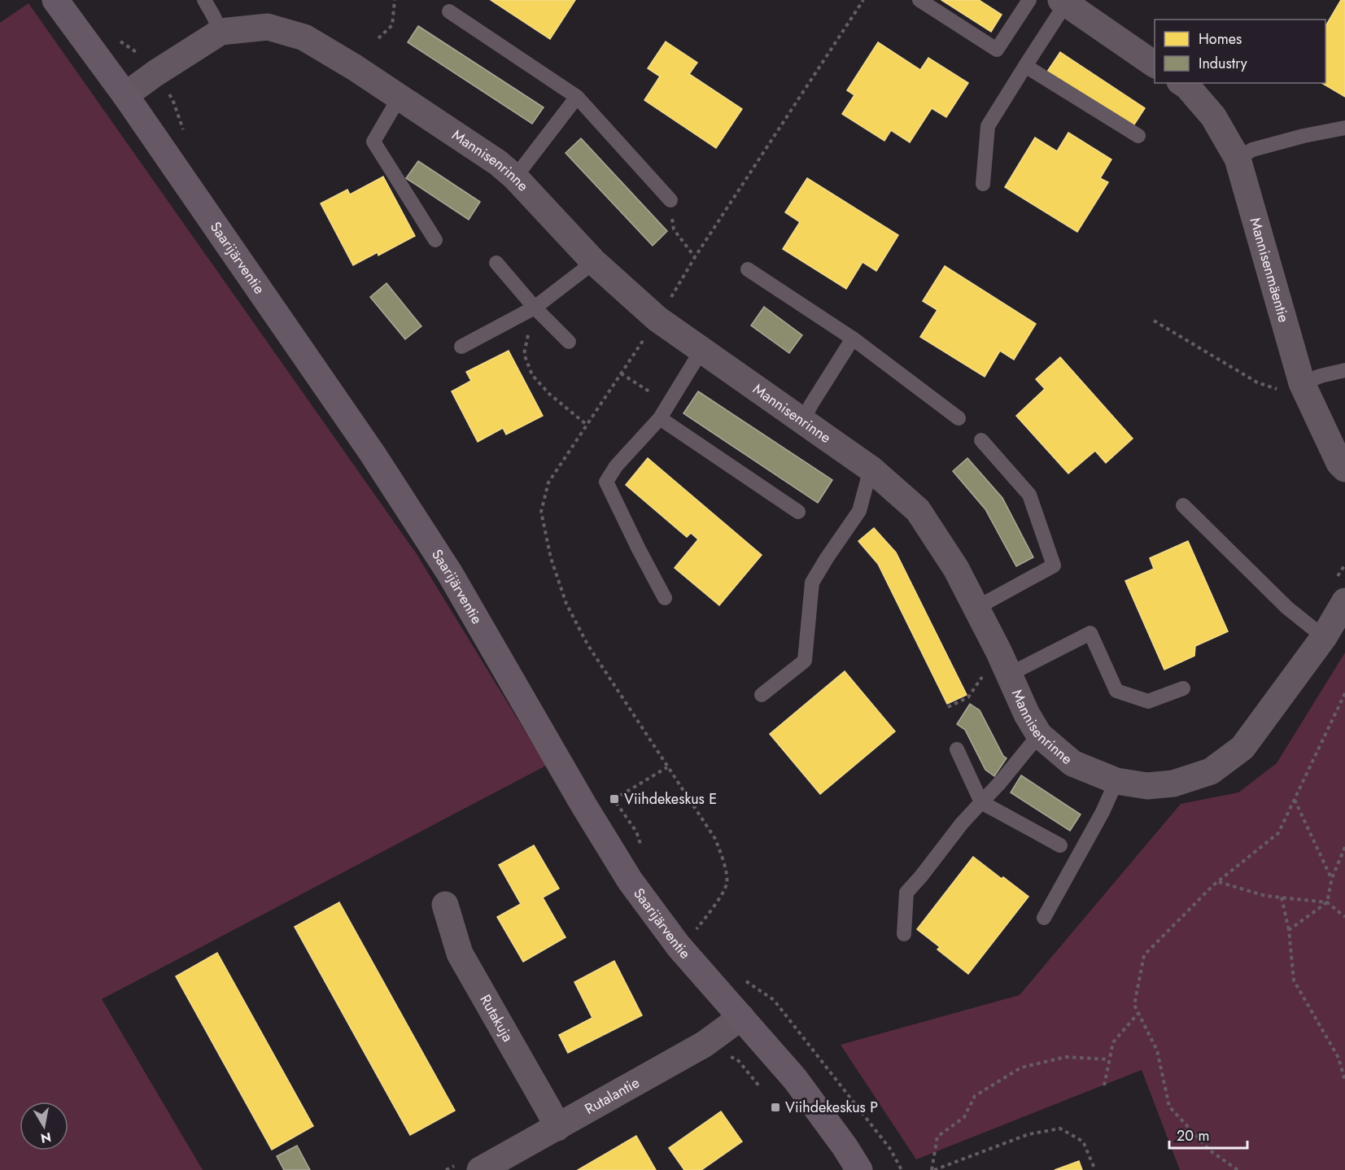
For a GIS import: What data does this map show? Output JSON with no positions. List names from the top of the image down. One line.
{"streets":{"main road":["Saarijärventie"],"street":["Mannisenrinne","Mannisenmäentie","Rutakuja","Rutalantie"]},"crossings":[["Mannisenrinne","Saarijärventie"],["Saarijärventie","Rutalantie"],["Rutakuja","Rutalantie"]],"places":{"transit":["Viihdekeskus E","Viihdekeskus P"]},"legend":["Homes","Industry"],"scale_bar":"20 m","north":"bottom"}
